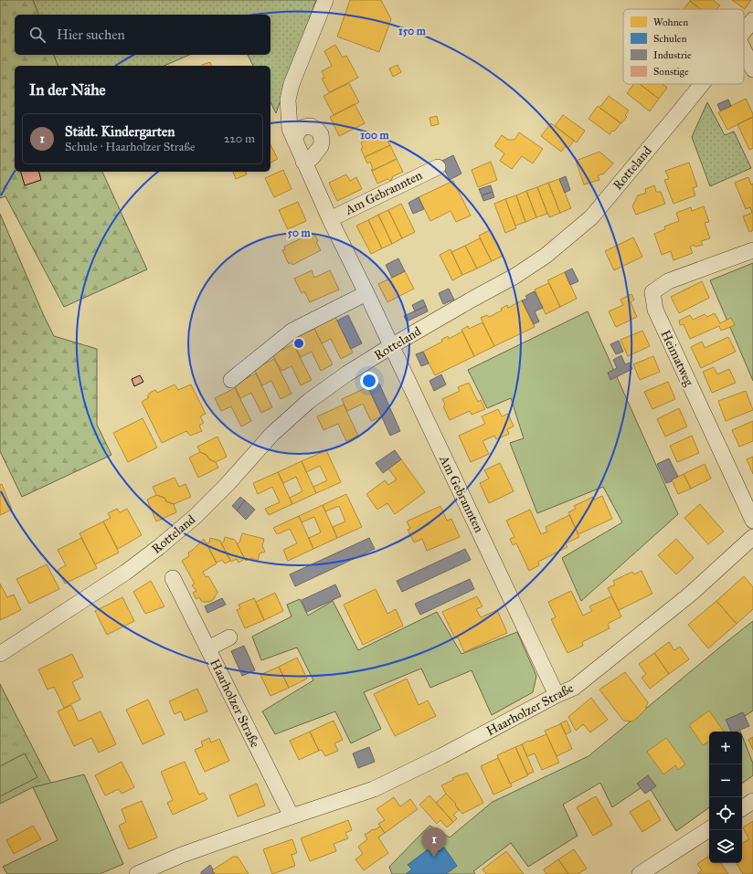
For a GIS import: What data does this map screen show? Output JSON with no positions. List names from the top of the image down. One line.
{"streets":{"street":["Rotteland","Am Gebrannten","Heimatweg","Haarholzer Straße"]},"crossings":[["Rotteland","Am Gebrannten"],["Am Gebrannten","Haarholzer Straße"]],"legend":["Wohnen","Schulen","Industrie","Sonstige"],"page":{"search":"Hier suchen","heading":"In der Nähe","list":[{"mark":"1","name":"Städt. Kindergarten","note":"Schule · Haarholzer Straße","value":"220 m"}],"map_buttons":["+","−"],"pins":"1"},"rings":["150 m","100 m","50 m"]}
